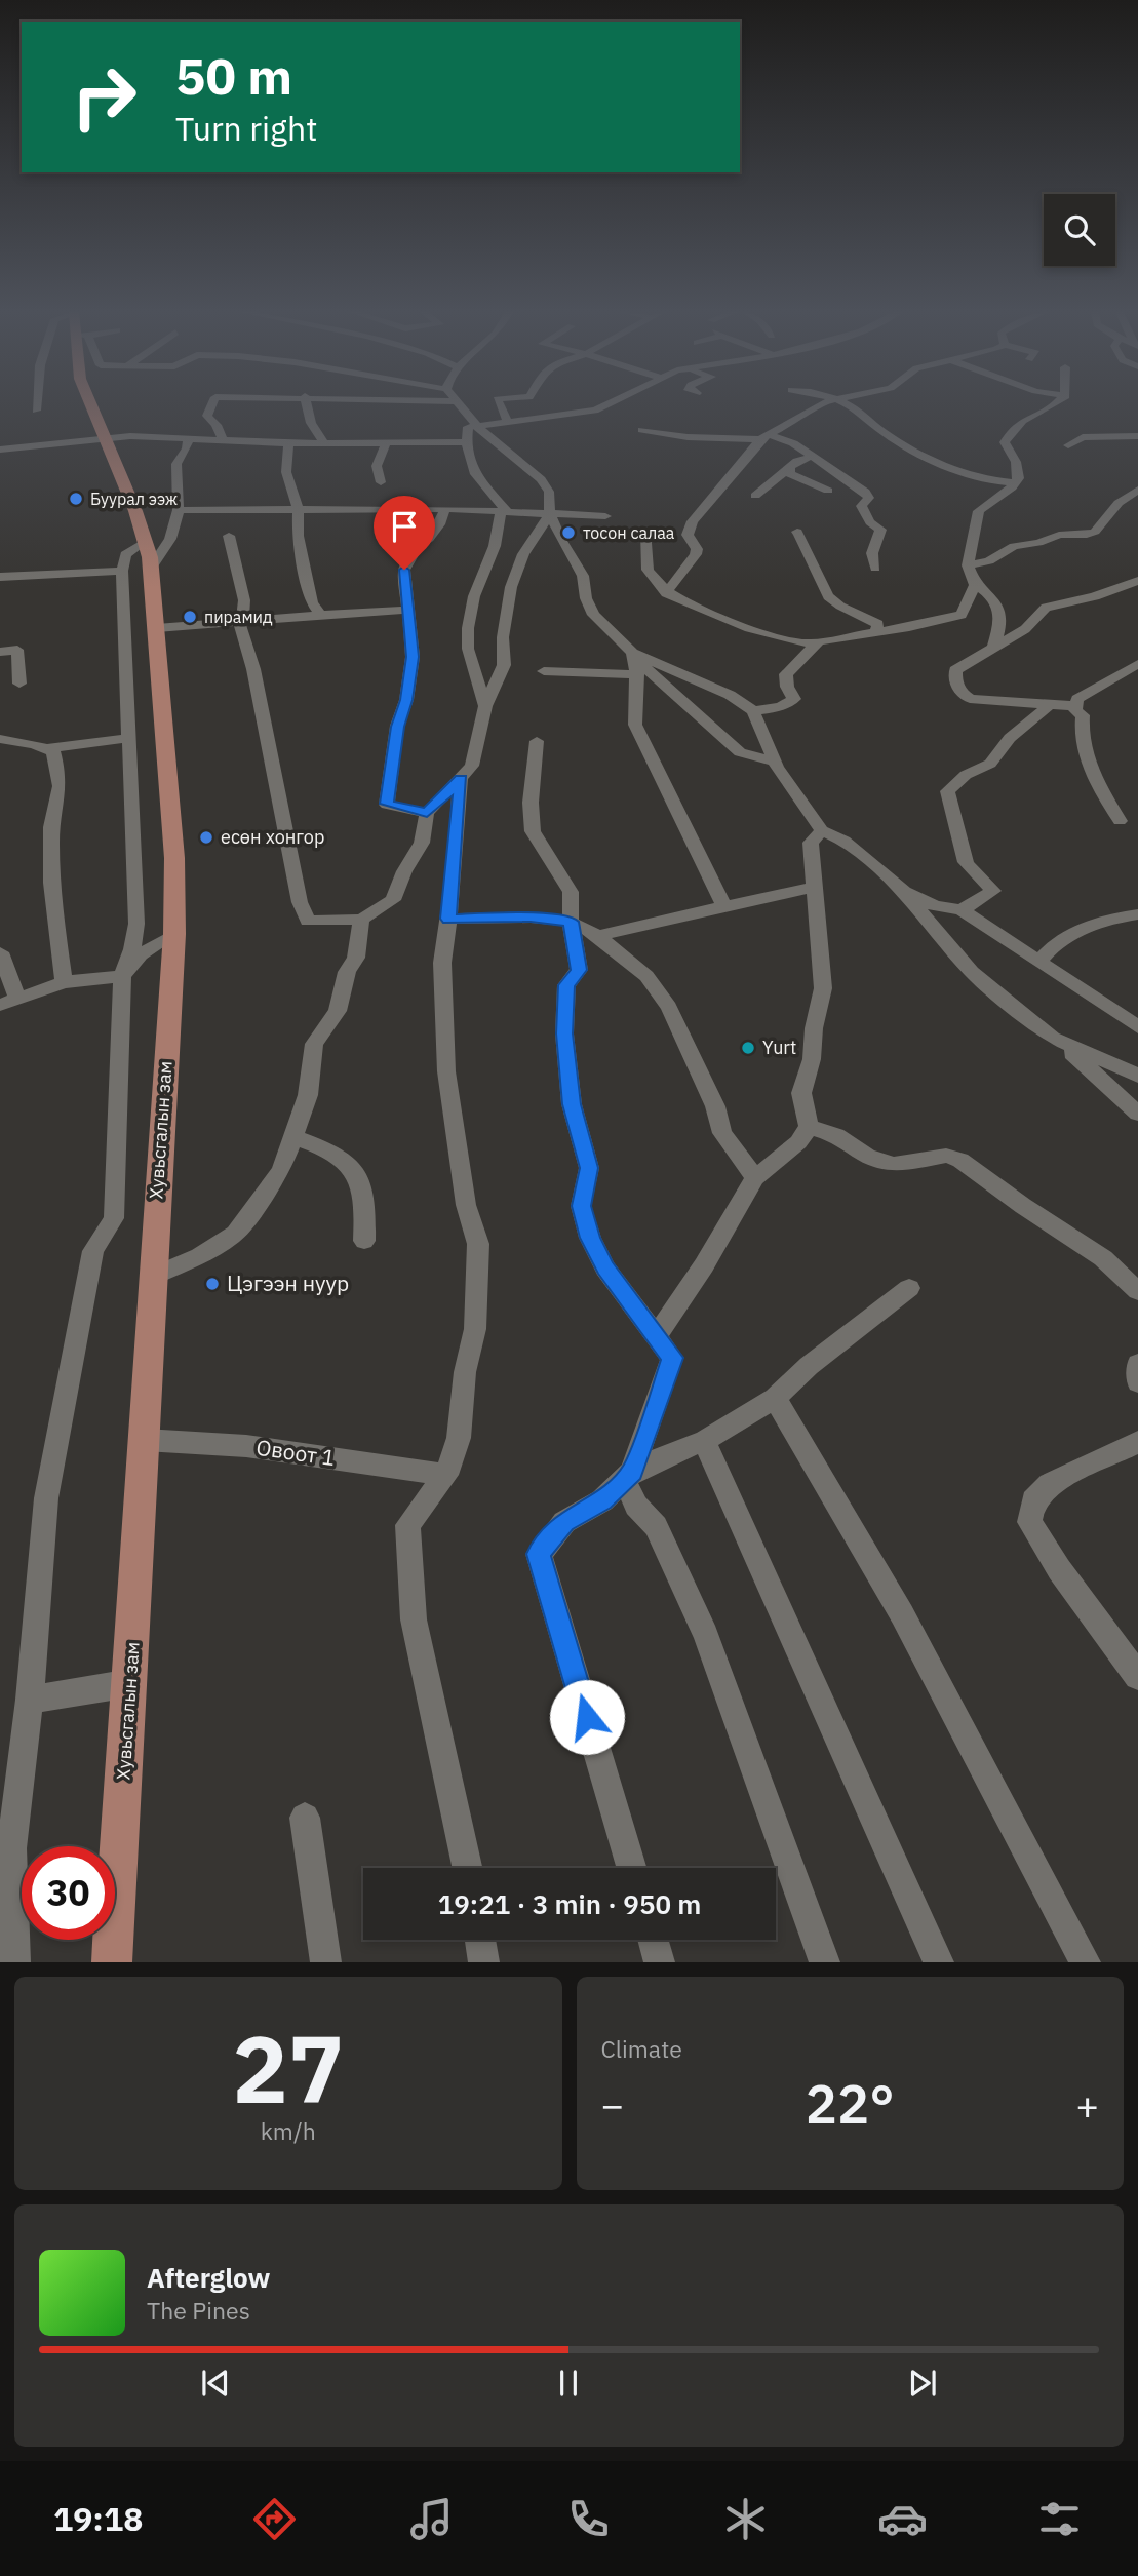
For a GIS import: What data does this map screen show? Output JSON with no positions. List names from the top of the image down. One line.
{"streets":{"main road":["Хувьсгалын зам"],"street":["Овоот 1"]},"crossings":[["Хувьсгалын зам","Овоот 1"]],"places":["Буурал ээж","тосон салаа","пирамид","есөн хонгор","Yurt","Цэгээн нуур"],"page":{"turn":["50 m","Turn right"],"limit":"30","trip":"19:21 · 3 min · 950 m","tile":[["27","km/h"],"Climate"],"heat":["−","22°","+"],"song":["Afterglow","The Pines"],"tabs":"19:18"}}
